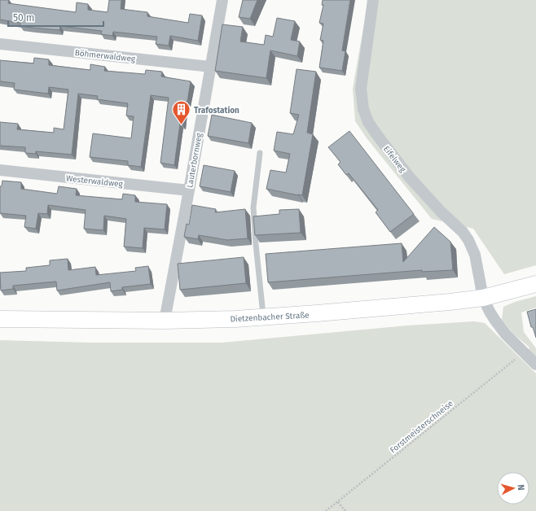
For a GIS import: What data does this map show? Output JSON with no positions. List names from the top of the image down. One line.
{"streets":{"main road":["Dietzenbacher Straße"],"street":["Böhmerwaldweg","Eifelweg","Lauterbornweg","Westerwaldweg"],"path":["Forstmeisterschneise"]},"crossings":[["Böhmerwaldweg","Lauterbornweg"],["Eifelweg","Dietzenbacher Straße"],["Eifelweg","Forstmeisterschneise"],["Lauterbornweg","Westerwaldweg"],["Lauterbornweg","Dietzenbacher Straße"]],"places":{"building":["Trafostation"]},"scale_bar":"50 m","north":"right"}
